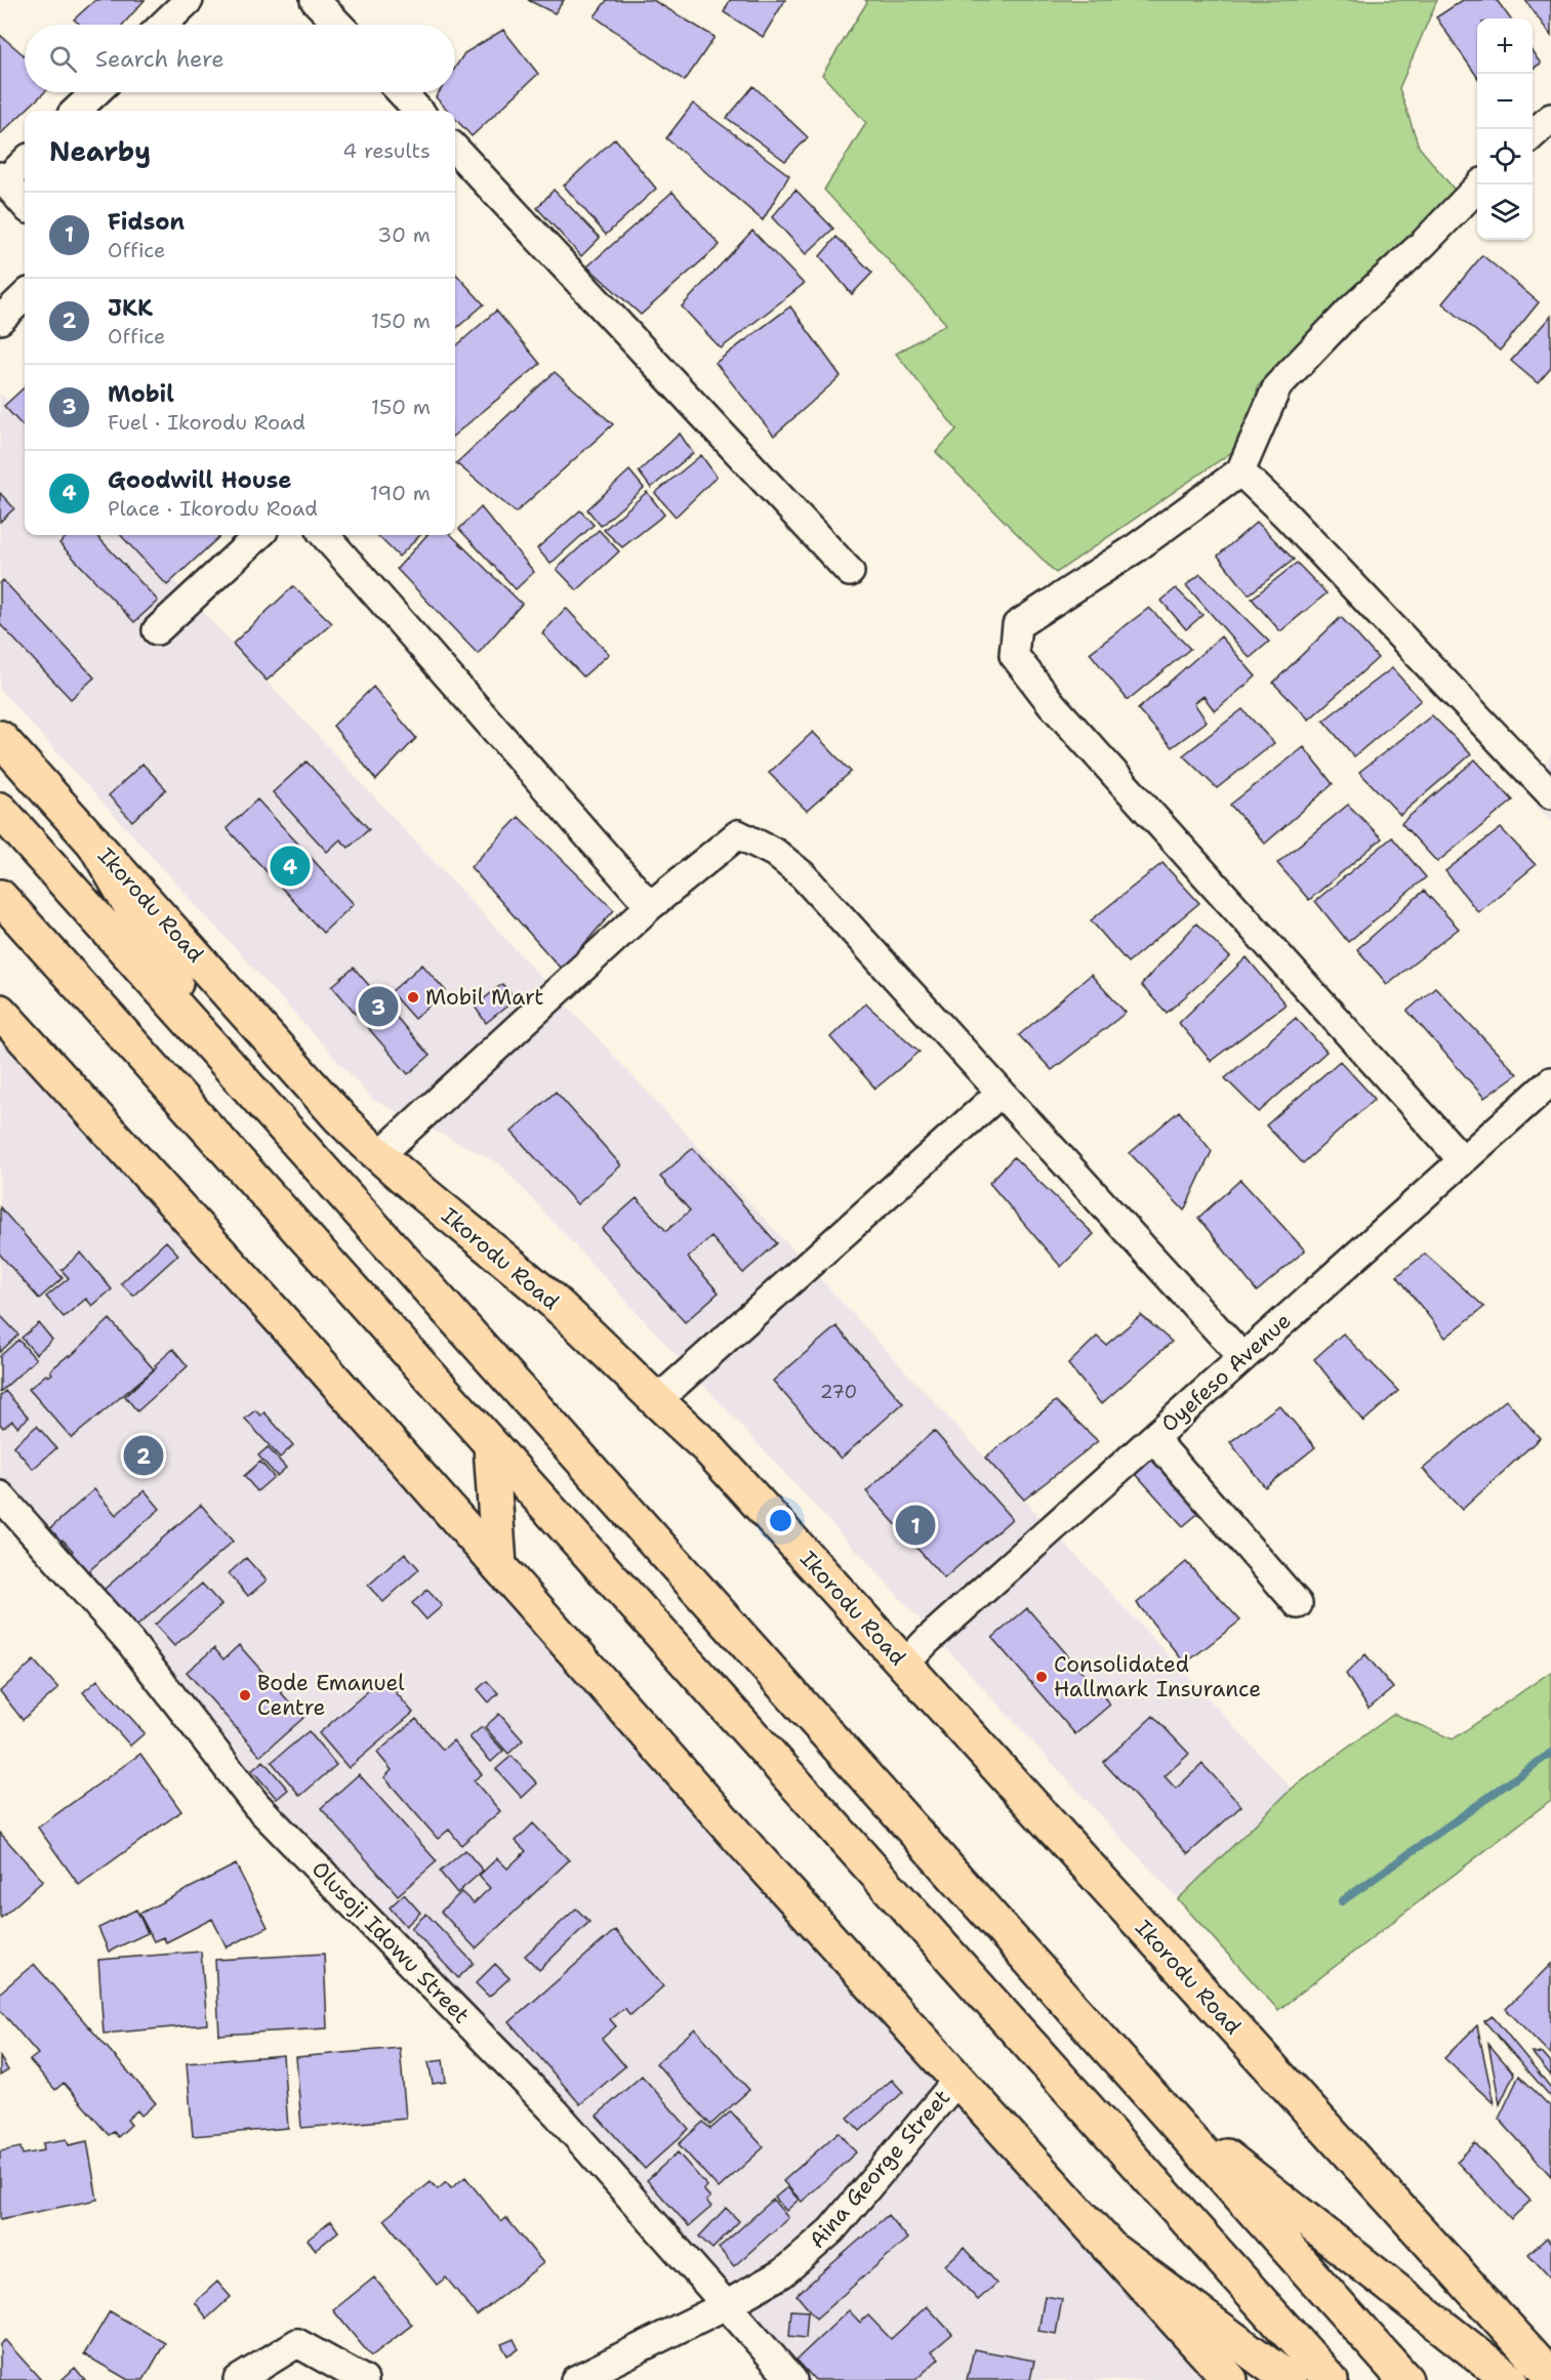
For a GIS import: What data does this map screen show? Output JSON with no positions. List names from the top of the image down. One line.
{"streets":{"main road":["Ikorodu Road"],"street":["Oyefeso Avenue","Olusoji Idowu Street","Aina George Street"]},"crossings":[["Ikorodu Road","Oyefeso Avenue"],["Olusoji Idowu Street","Aina George Street"]],"places":["Mobil Mart","Consolidated Hallmark Insurance","Bode Emanuel Centre"],"house_numbers":["270"],"page":{"map_buttons":["+","−"],"search":"Search here","heading":["Nearby","4 results"],"list":[{"mark":"1","name":"Fidson","note":"Office","value":"30 m"},{"mark":"2","name":"JKK","note":"Office","value":"150 m"},{"mark":"3","name":"Mobil","note":"Fuel · Ikorodu Road","value":"150 m"},{"mark":"4","name":"Goodwill House","note":"Place · Ikorodu Road","value":"190 m"}],"pins":["4","3","2","1"]}}
